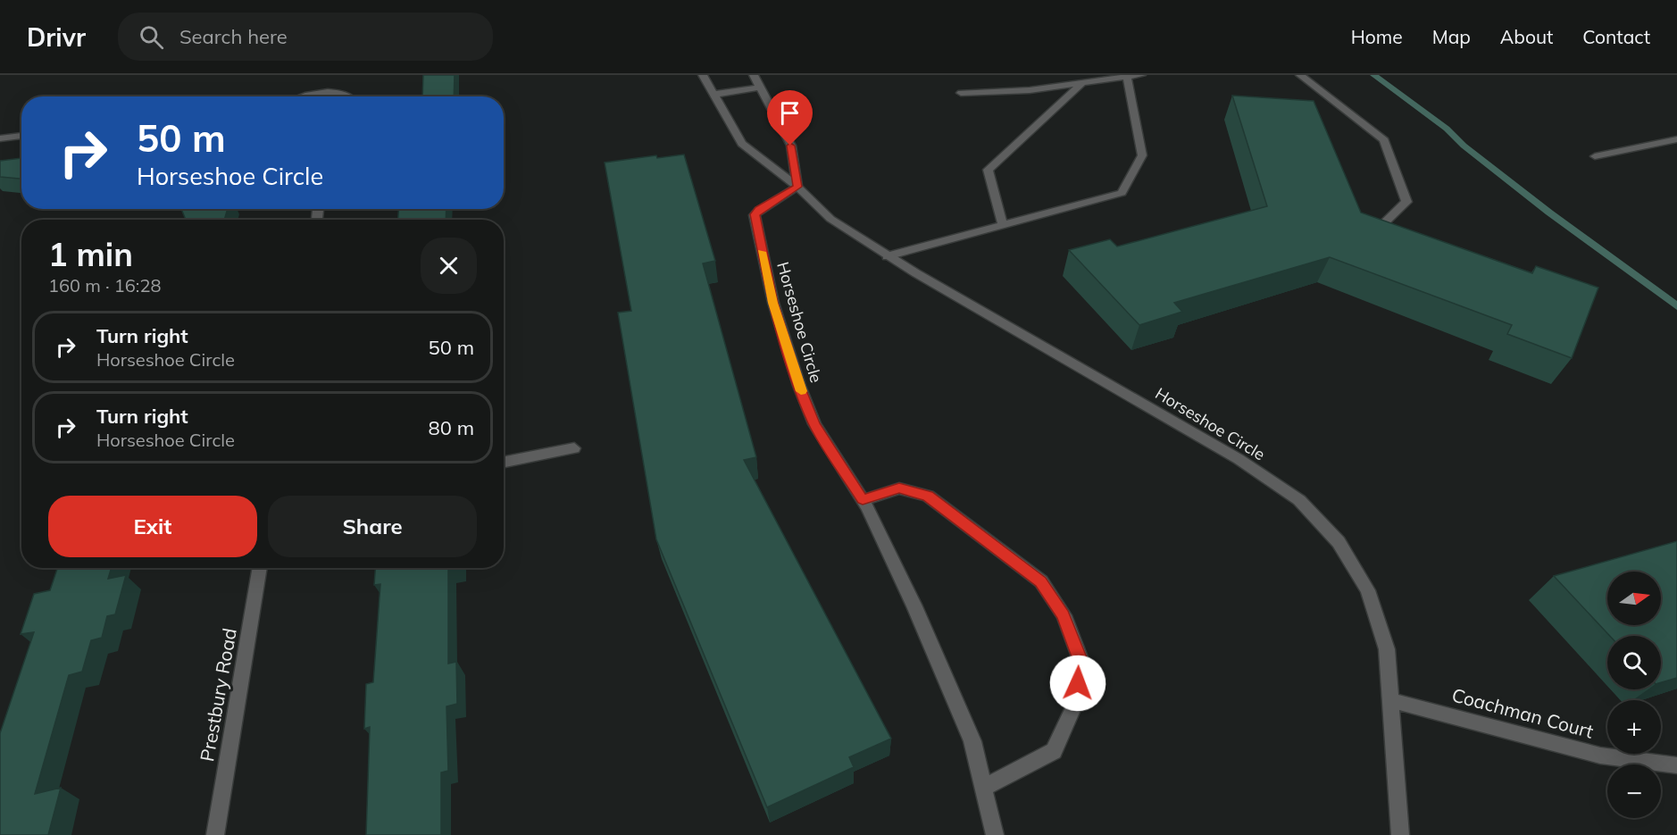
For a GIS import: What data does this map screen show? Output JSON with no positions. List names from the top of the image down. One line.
{"streets":{"street":["Horseshoe Circle","Prestbury Road","Coachman Court"]},"crossings":[["Horseshoe Circle","Coachman Court"]],"north":"right","page":{"header":"Drivr","search":"Search here","nav":["Home","Map","About","Contact"],"turn":["50 m","Horseshoe Circle"],"heading":["1 min","160 m · 16:28"],"list":[{"name":"Turn right","note":"Horseshoe Circle","value":"50 m"},{"name":"Turn right","note":"Horseshoe Circle","value":"80 m"}],"buttons":["Exit","Share"],"map_buttons":["+","−"]}}
